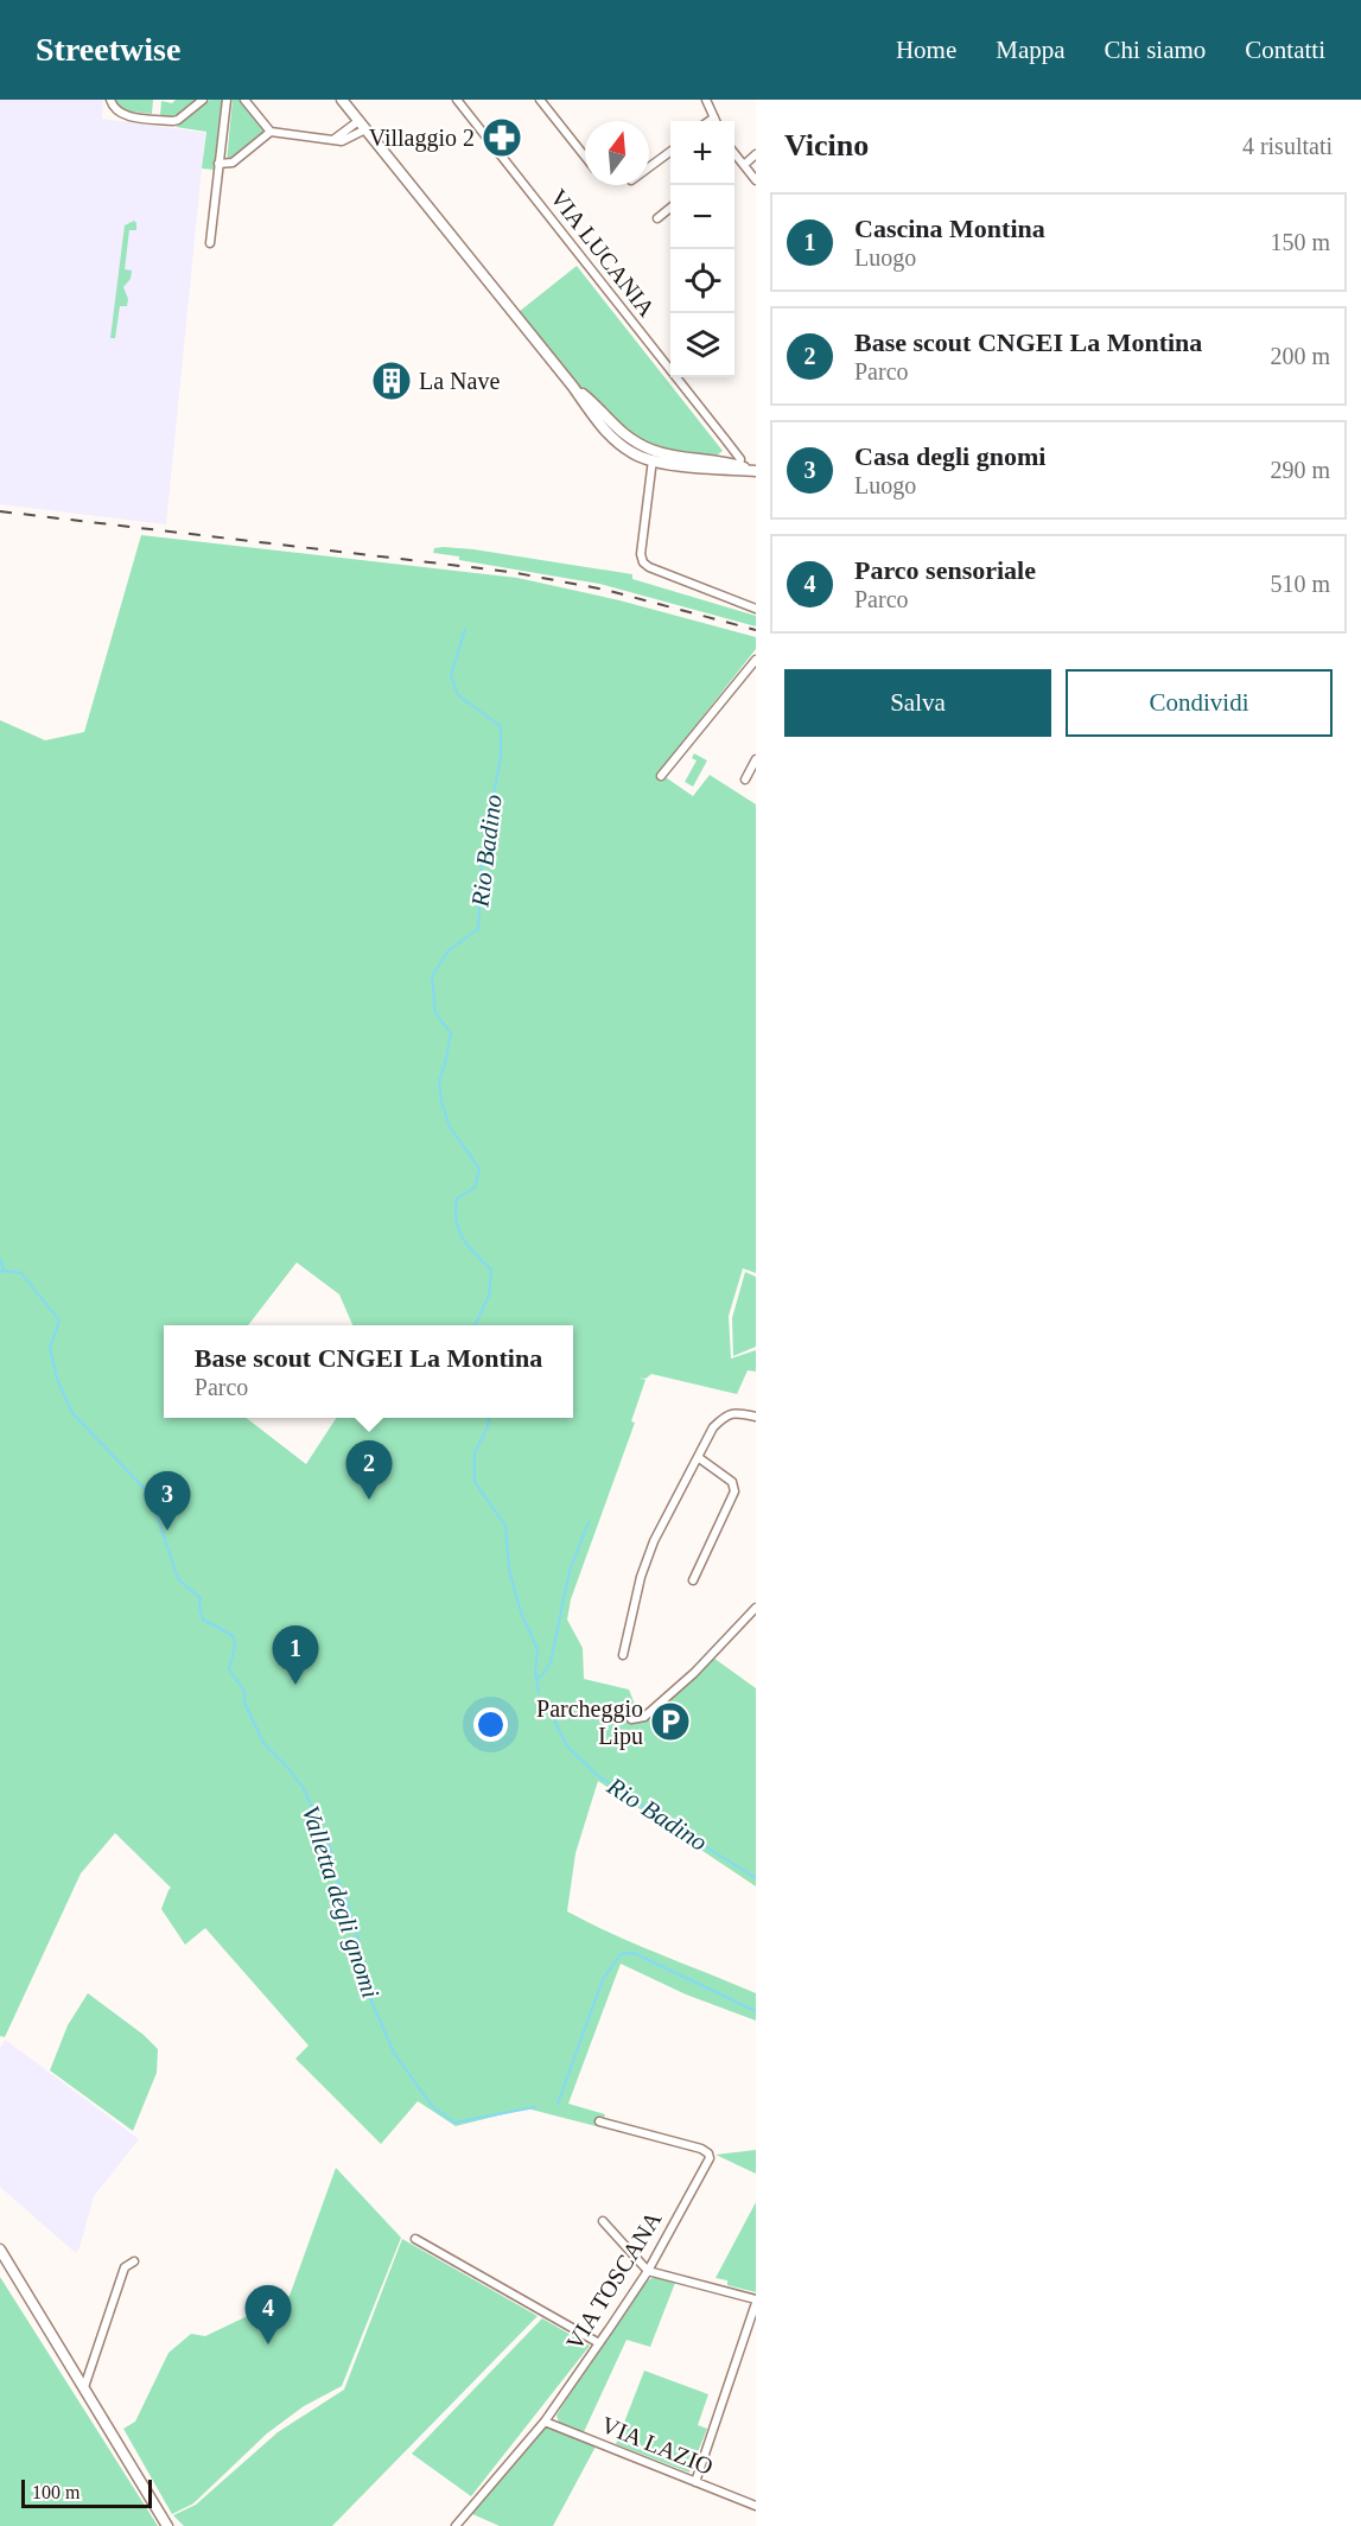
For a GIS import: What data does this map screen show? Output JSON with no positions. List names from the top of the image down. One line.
{"streets":{"street":["VIA LUCANIA","VIA TOSCANA","VIA LAZIO"]},"crossings":[["VIA TOSCANA","VIA LAZIO"]],"water":["Rio Badino","Valletta degli gnomi"],"places":{"pharmacy":["Villaggio 2"],"building":["La Nave"],"parking":["Parcheggio Lipu"]},"scale_bar":"100 m","north":"top","page":{"header":"Streetwise","nav":["Home","Mappa","Chi siamo","Contatti"],"heading":["Vicino","4 risultati"],"map_buttons":["+","−"],"list":[{"mark":"1","name":"Cascina Montina","note":"Luogo","value":"150 m"},{"mark":"2","name":"Base scout CNGEI La Montina","note":"Parco","value":"200 m"},{"mark":"3","name":"Casa degli gnomi","note":"Luogo","value":"290 m"},{"mark":"4","name":"Parco sensoriale","note":"Parco","value":"510 m"}],"buttons":["Salva","Condividi"],"popup":["Base scout CNGEI La Montina","Parco"],"pins":["2","3","1","4"],"scale":"100 m"}}
